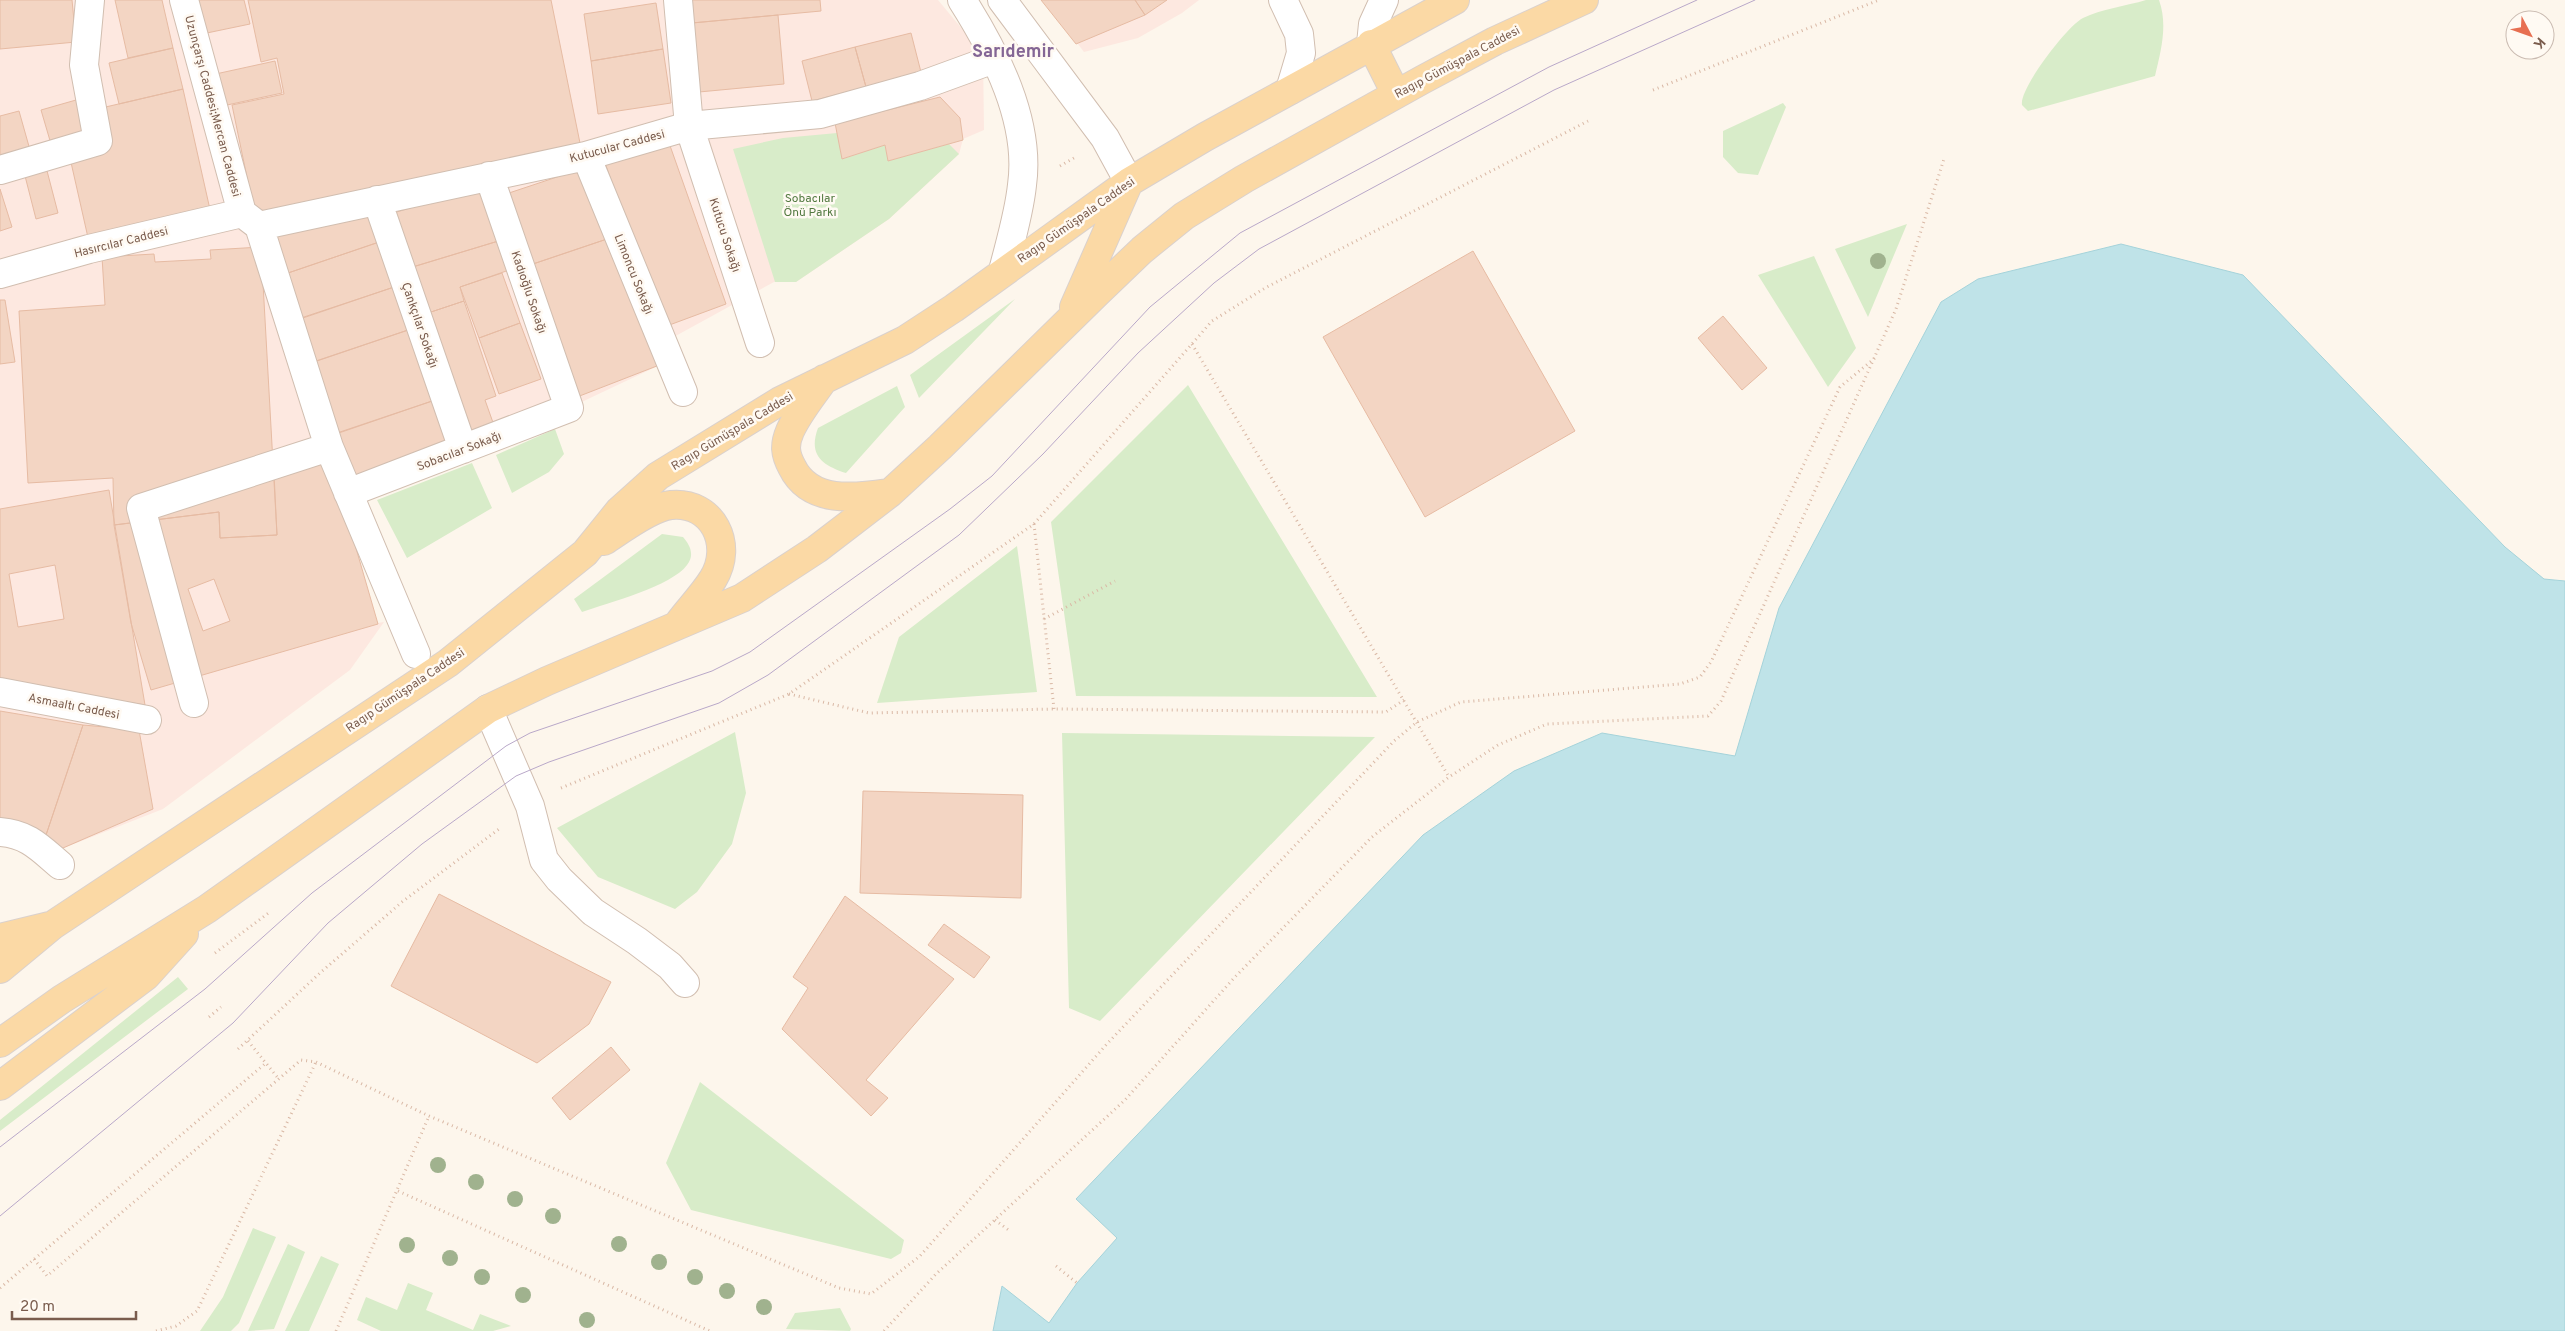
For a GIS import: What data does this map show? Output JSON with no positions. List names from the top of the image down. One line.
{"streets":{"main road":["Ragıp Gümüşpala Caddesi"],"street":["Uzunçarşı Caddesi;Mercan Caddesi","Kutucular Caddesi","Kutucu Sokağı","Hasırcılar Caddesi","Limoncu Sokağı","Kadıoğlu Sokağı","Çankçılar Sokağı","Sobacılar Sokağı","Asmaaltı Caddesi"]},"crossings":[["Uzunçarşı Caddesi;Mercan Caddesi","Kutucular Caddesi"],["Uzunçarşı Caddesi;Mercan Caddesi","Hasırcılar Caddesi"],["Uzunçarşı Caddesi;Mercan Caddesi","Sobacılar Sokağı"],["Kutucular Caddesi","Kutucu Sokağı"],["Kutucular Caddesi","Hasırcılar Caddesi"],["Kutucular Caddesi","Limoncu Sokağı"],["Kutucular Caddesi","Kadıoğlu Sokağı"],["Kutucular Caddesi","Çankçılar Sokağı"],["Kadıoğlu Sokağı","Sobacılar Sokağı"],["Çankçılar Sokağı","Sobacılar Sokağı"]],"districts":["Sarıdemir"],"parks":["Sobacılar Önü Parkı"],"scale_bar":"20 m","north":"bottom right"}
